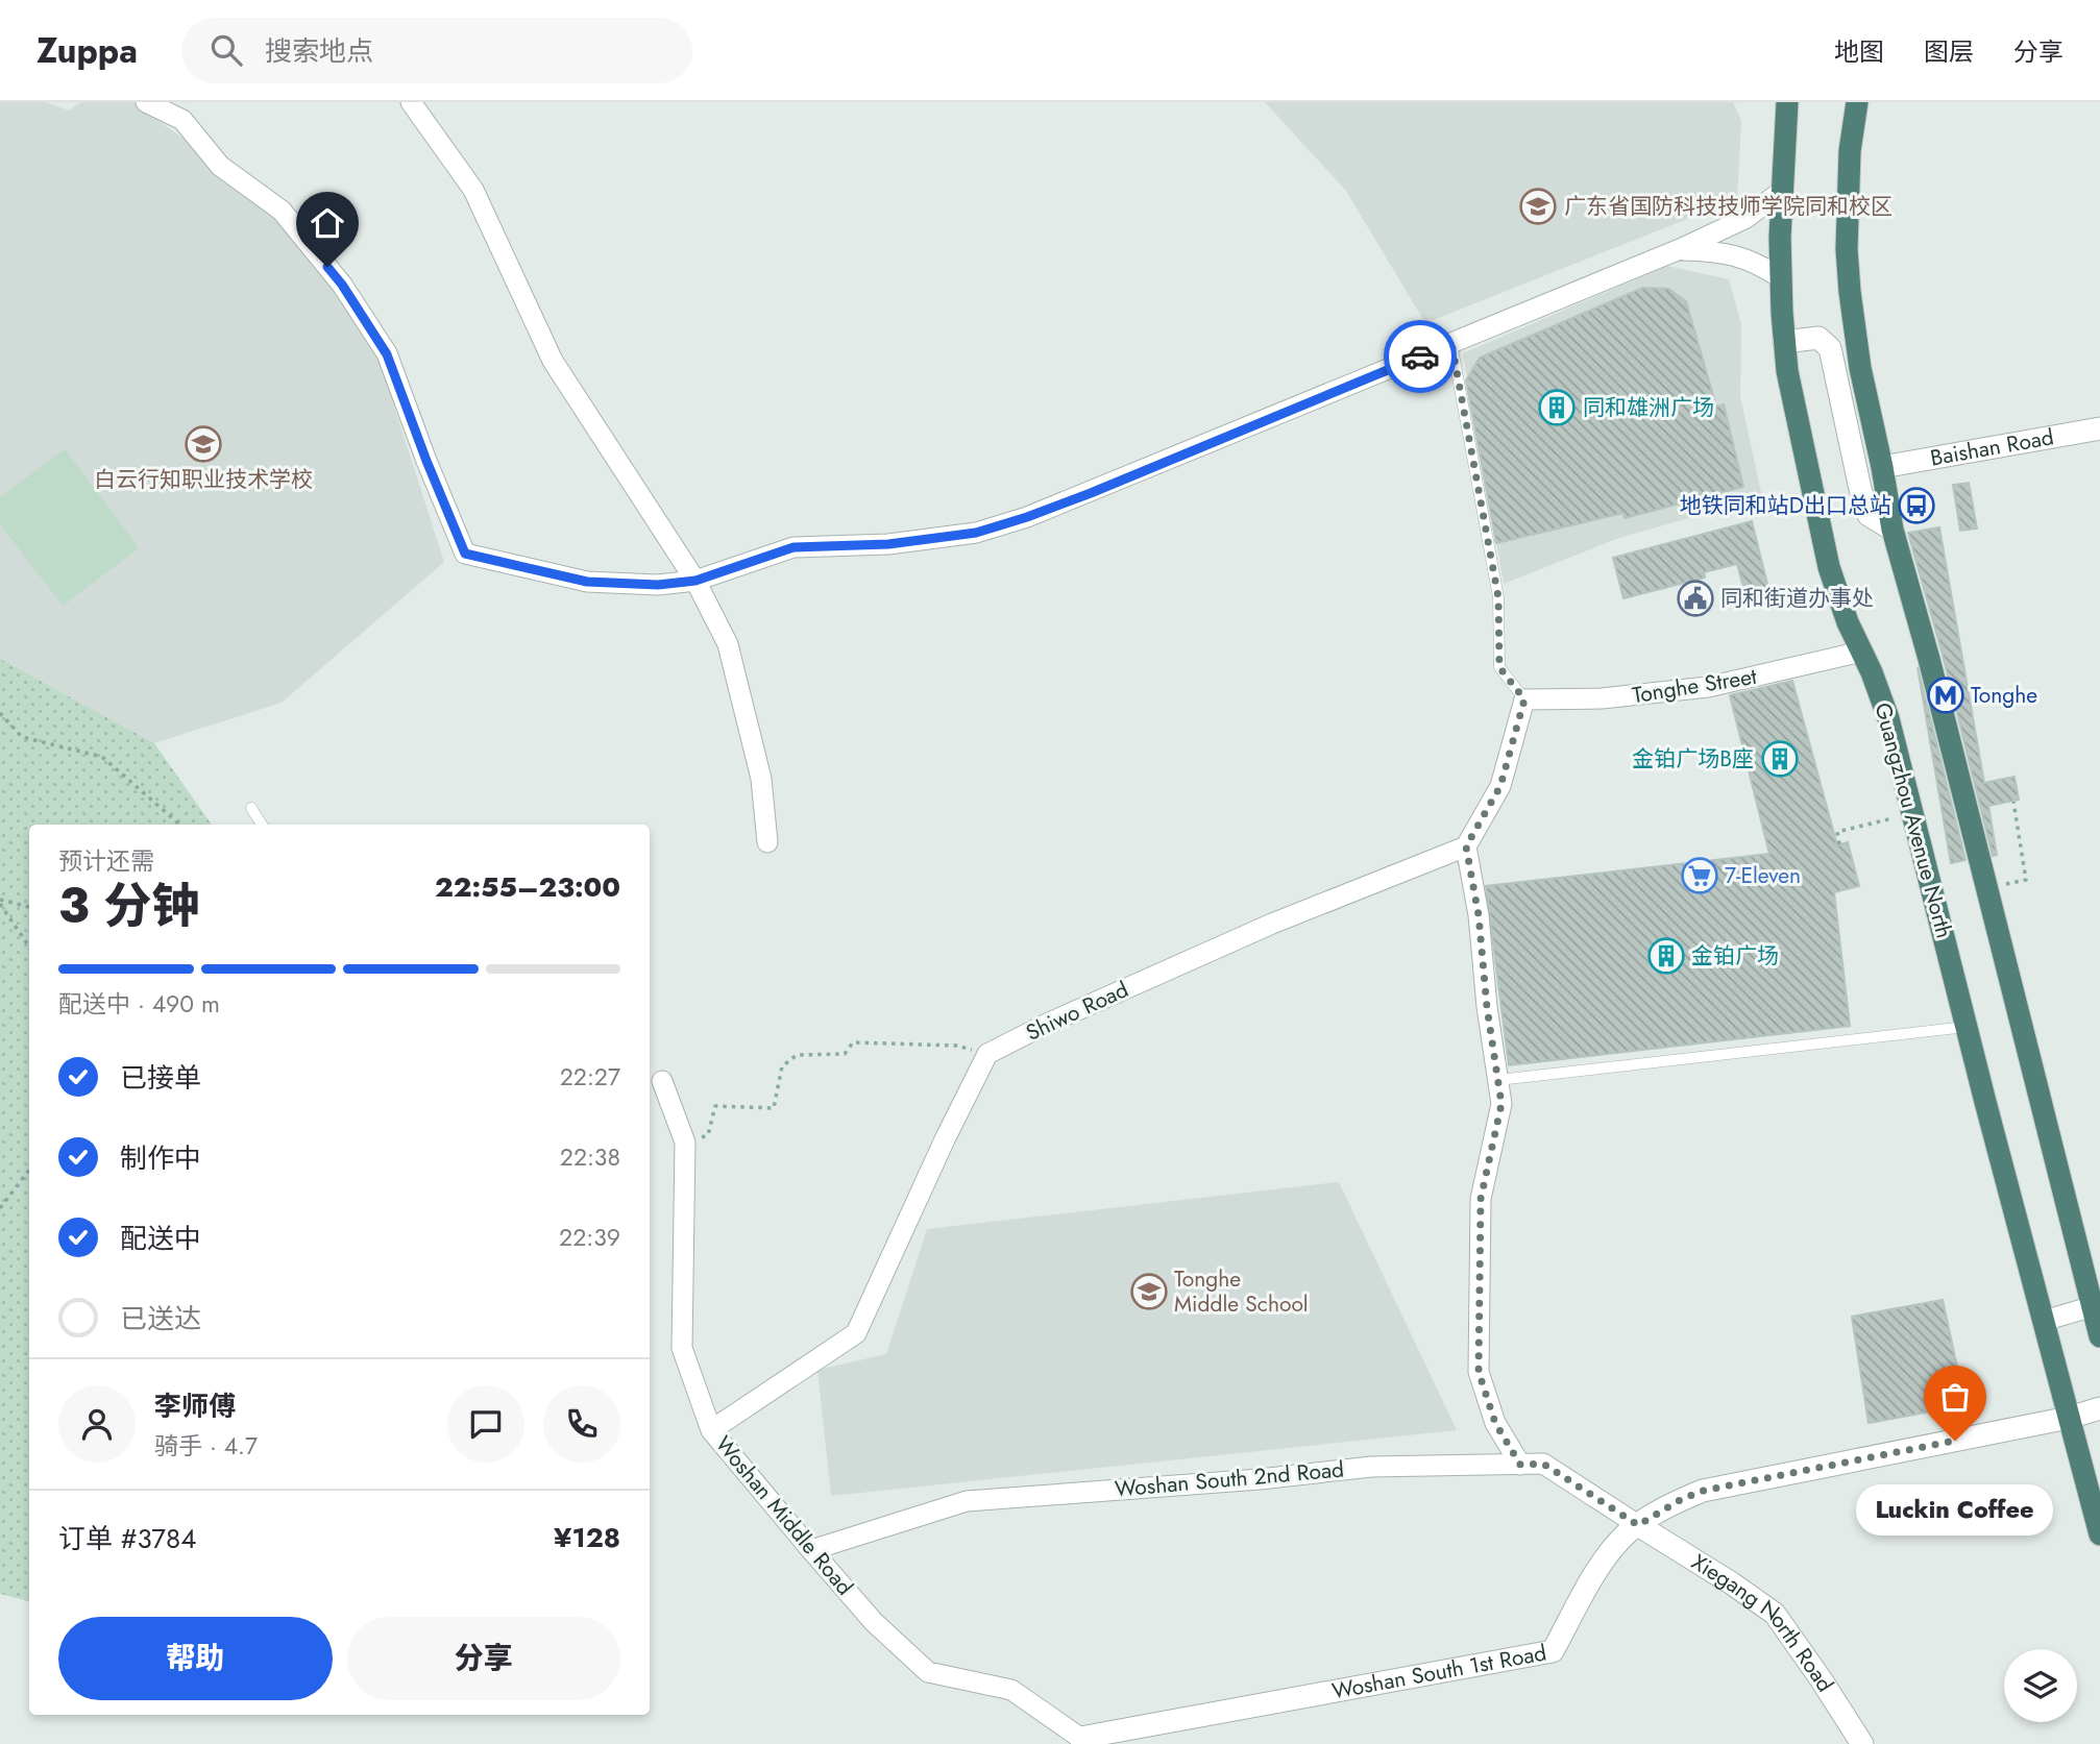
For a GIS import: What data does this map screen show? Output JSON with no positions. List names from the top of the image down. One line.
{"streets":{"highway":["Guangzhou Avenue North"],"street":["Baishan Road","Tonghe Street","Shiwo Road","Woshan South 2nd Road","Woshan Middle Road","Xiegang North Road","Woshan South 1st Road"]},"crossings":[["Tonghe Street","Guangzhou Avenue North"],["Guangzhou Avenue North","Woshan South 1st Road"],["Woshan South 2nd Road","Woshan Middle Road"],["Woshan South 2nd Road","Xiegang North Road"],["Woshan South 2nd Road","Woshan South 1st Road"],["Woshan Middle Road","Woshan South 1st Road"],["Xiegang North Road","Woshan South 1st Road"]],"places":{"school or university":["广东省国防科技技师学院同和校区","白云行知职业技术学校","Tonghe Middle School"],"building":["同和雄洲广场","金铂广场B座","金铂广场"],"bus stop":["地铁同和站D出口总站"],"public building":["同和街道办事处"],"metro station":["Tonghe"],"supermarket":["7-Eleven"],"other":["Luckin Coffee"]},"page":{"header":"Zuppa","search":"搜索地点","nav":["地图","图层","分享"],"heading":["3 分钟","预计还需","22:55–23:00"],"panel":["李师傅","骑手 · 4.7","订单 #3784","¥128"],"bar":"配送中 · 490 m","list":[["已接单","22:27"],["制作中","22:38"],["配送中","22:39"],"已送达"],"bubble":"Luckin Coffee","buttons":["帮助","分享"]}}
